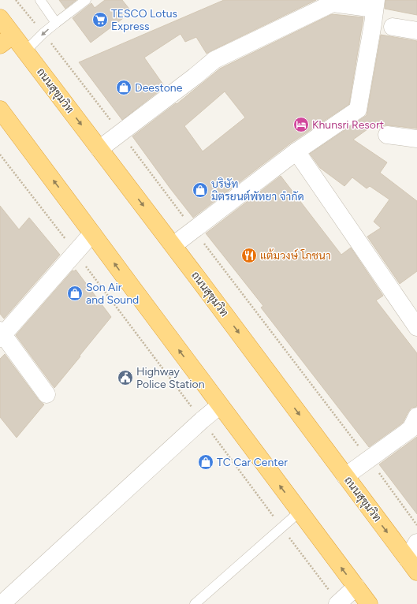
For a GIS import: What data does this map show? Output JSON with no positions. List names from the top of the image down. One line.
{"streets":{"highway":["ถนนสุขุมวิท"]},"places":{"supermarket":["TESCO Lotus Express"],"shop":["Deestone","บริษัท มิตรยนต์พัทยา จำกัด","Son Air and Sound","TC Car Center"],"hotel":["Khunsri Resort"],"restaurant":["แต้มวงษ์ โภชนา"],"public building":["Highway Police Station"]}}
